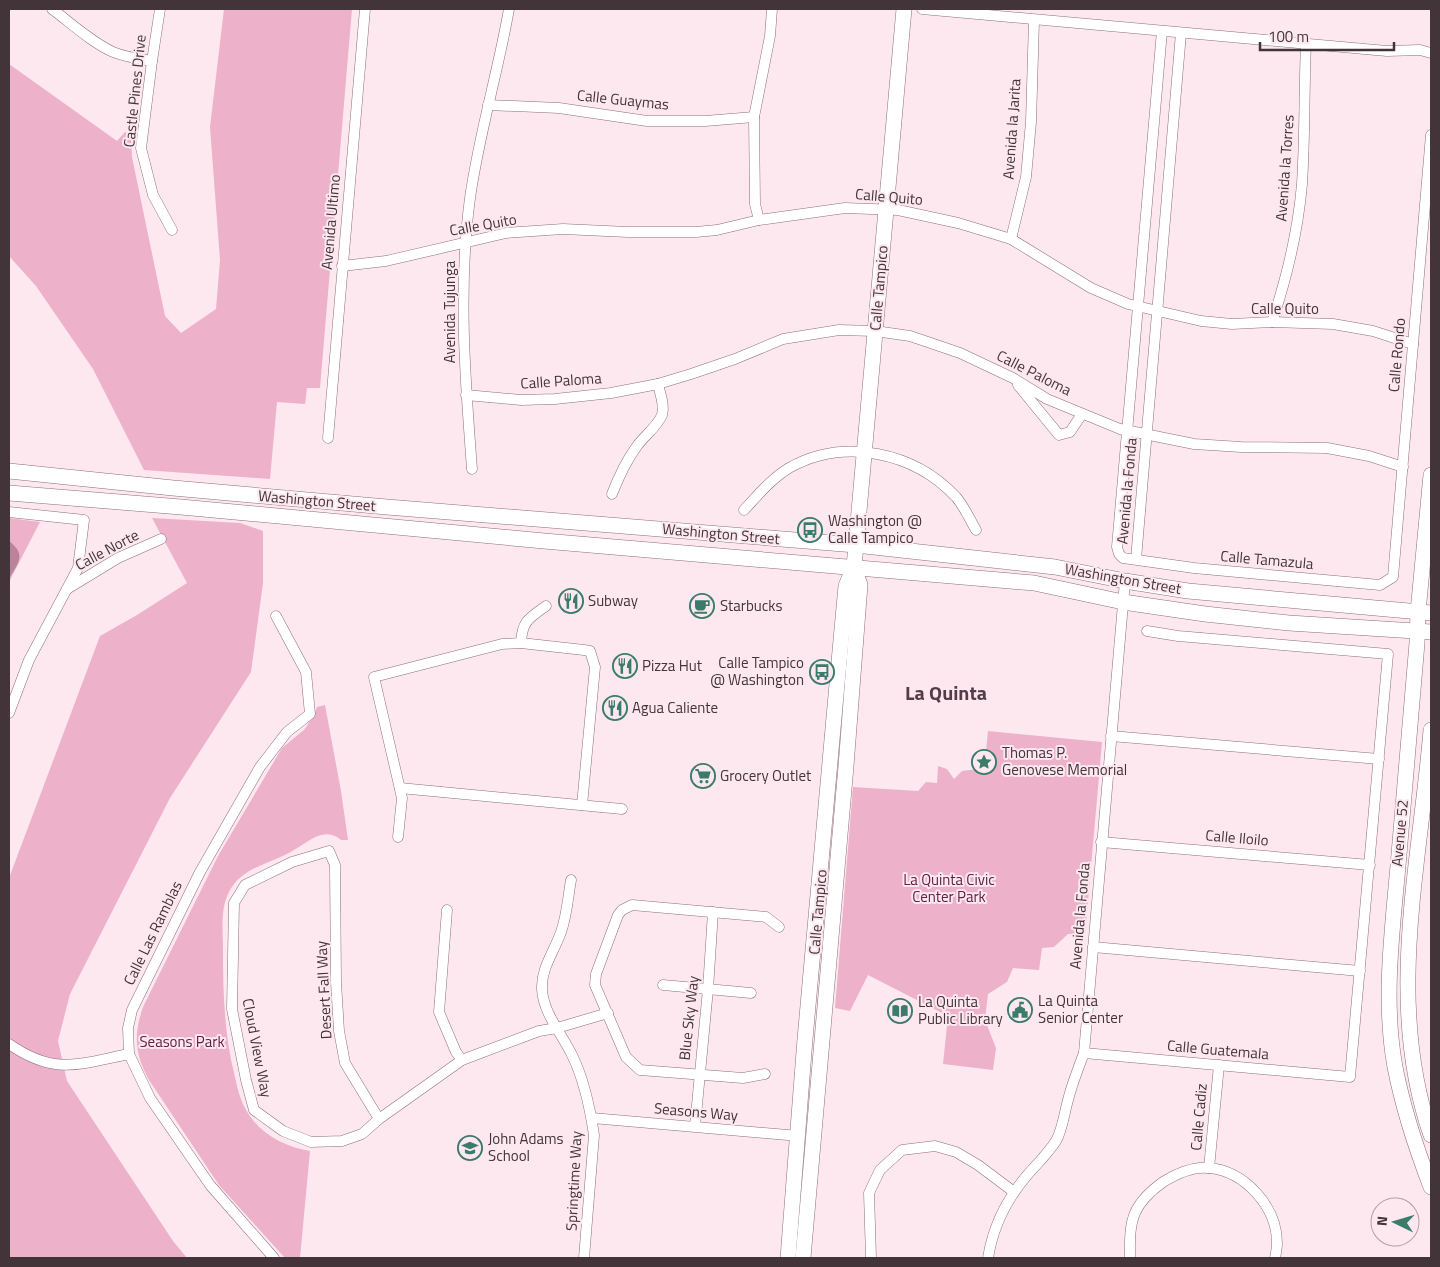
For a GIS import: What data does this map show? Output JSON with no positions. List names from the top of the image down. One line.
{"streets":{"main road":["Calle Tampico","Washington Street","Avenue 52"],"street":["Castle Pines Drive","Calle Guaymas","Avenida la Jarita","Avenida la Torres","Calle Quito","Avenida Ultimo","Avenida Tujunga","Calle Rondo","Calle Paloma","Avenida la Fonda","Calle Norte","Calle Tamazula","Calle Iloilo","Calle Las Ramblas","Desert Fall Way","Blue Sky Way","Cloud View Way","Calle Guatemala","Seasons Way","Calle Cadiz","Springtime Way"]},"crossings":[["Calle Guaymas","Avenida Tujunga"],["Avenida la Jarita","Calle Quito"],["Avenida la Torres","Calle Quito"],["Calle Quito","Avenida Ultimo"],["Calle Quito","Calle Tampico"],["Calle Quito","Avenida Tujunga"],["Calle Quito","Calle Rondo"],["Calle Quito","Avenida la Fonda"],["Calle Tampico","Calle Paloma"],["Calle Tampico","Washington Street"],["Calle Tampico","Seasons Way"],["Avenida Tujunga","Calle Paloma"],["Calle Rondo","Calle Paloma"],["Calle Rondo","Calle Tamazula"],["Calle Paloma","Avenida la Fonda"],["Avenida la Fonda","Washington Street"],["Avenida la Fonda","Calle Tamazula"],["Avenida la Fonda","Calle Iloilo"],["Avenida la Fonda","Calle Guatemala"],["Washington Street","Avenue 52"],["Desert Fall Way","Cloud View Way"],["Blue Sky Way","Seasons Way"],["Cloud View Way","Springtime Way"],["Calle Guatemala","Calle Cadiz"],["Seasons Way","Springtime Way"]],"districts":["La Quinta"],"parks":["La Quinta Civic Center Park","Seasons Park"],"places":{"bus stop":["Washington @ Calle Tampico","Calle Tampico @ Washington"],"restaurant":["Subway","Pizza Hut","Agua Caliente"],"cafe":["Starbucks"],"place":["Thomas P. Genovese Memorial"],"supermarket":["Grocery Outlet"],"public building":["La Quinta Senior Center"],"library":["La Quinta Public Library"],"school or university":["John Adams School"]},"scale_bar":"100 m","north":"left"}
